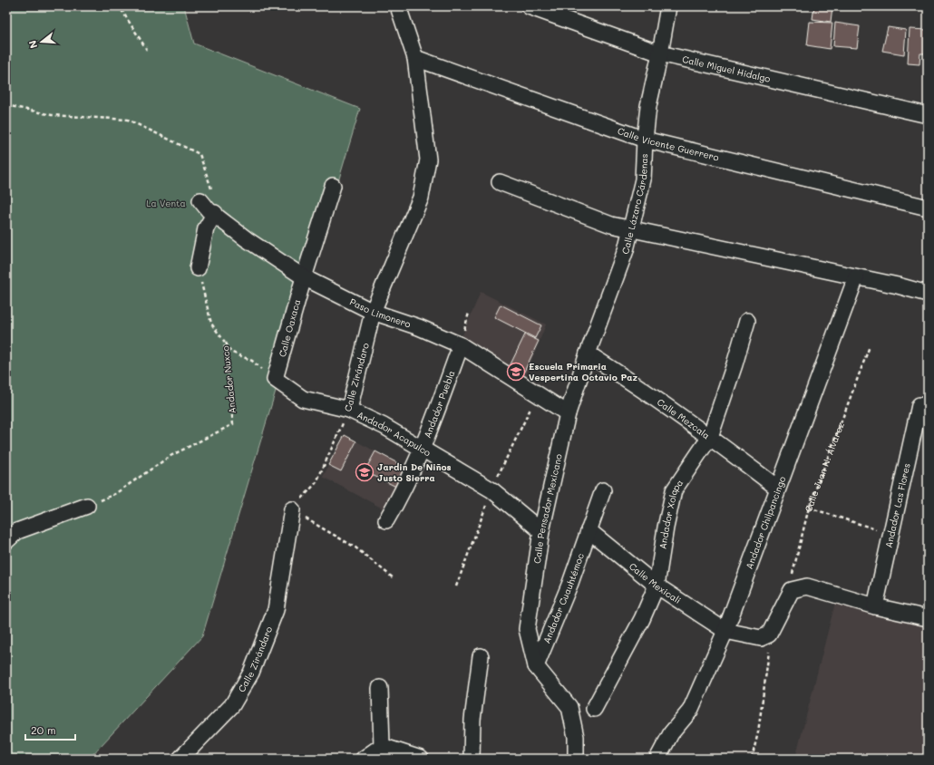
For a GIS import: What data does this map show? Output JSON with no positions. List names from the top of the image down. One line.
{"streets":{"street":["Calle Miguel Hidalgo","Calle Vicente Guerrero","Calle Lázaro Cárdenas","Paso Limonero","Calle Oaxaca","Calle Zirándaro","Andador Puebla","Calle Mezcala","Andador Acapulco","Andador Las Flores","Calle Pensador Mexicano","Andador Xolapa","Andador Chilpancingo","Calle Mexicali","Andador Cuauhtémoc"],"path":["Andador Nuxco","Calle Juan N. Álvarez"]},"crossings":[["Calle Miguel Hidalgo","Calle Lázaro Cárdenas"],["Calle Vicente Guerrero","Calle Lázaro Cárdenas"],["Calle Vicente Guerrero","Calle Zirándaro"],["Calle Lázaro Cárdenas","Calle Mezcala"],["Calle Lázaro Cárdenas","Calle Pensador Mexicano"],["Paso Limonero","Calle Oaxaca"],["Paso Limonero","Calle Zirándaro"],["Paso Limonero","Andador Puebla"],["Paso Limonero","Calle Pensador Mexicano"],["Calle Oaxaca","Andador Acapulco"],["Calle Zirándaro","Andador Acapulco"],["Andador Puebla","Andador Acapulco"],["Calle Mezcala","Calle Pensador Mexicano"],["Calle Mezcala","Andador Xolapa"],["Calle Mezcala","Andador Chilpancingo"],["Andador Acapulco","Calle Pensador Mexicano"],["Calle Pensador Mexicano","Andador Cuauhtémoc"],["Andador Xolapa","Calle Mexicali"],["Andador Chilpancingo","Calle Mexicali"],["Calle Mexicali","Andador Cuauhtémoc"]],"parks":["La Venta"],"places":{"school or university":["Escuela Primaria Vespertina Octavio Paz","Jardin De Niños Justo Sierra"]},"scale_bar":"20 m","north":"left"}
